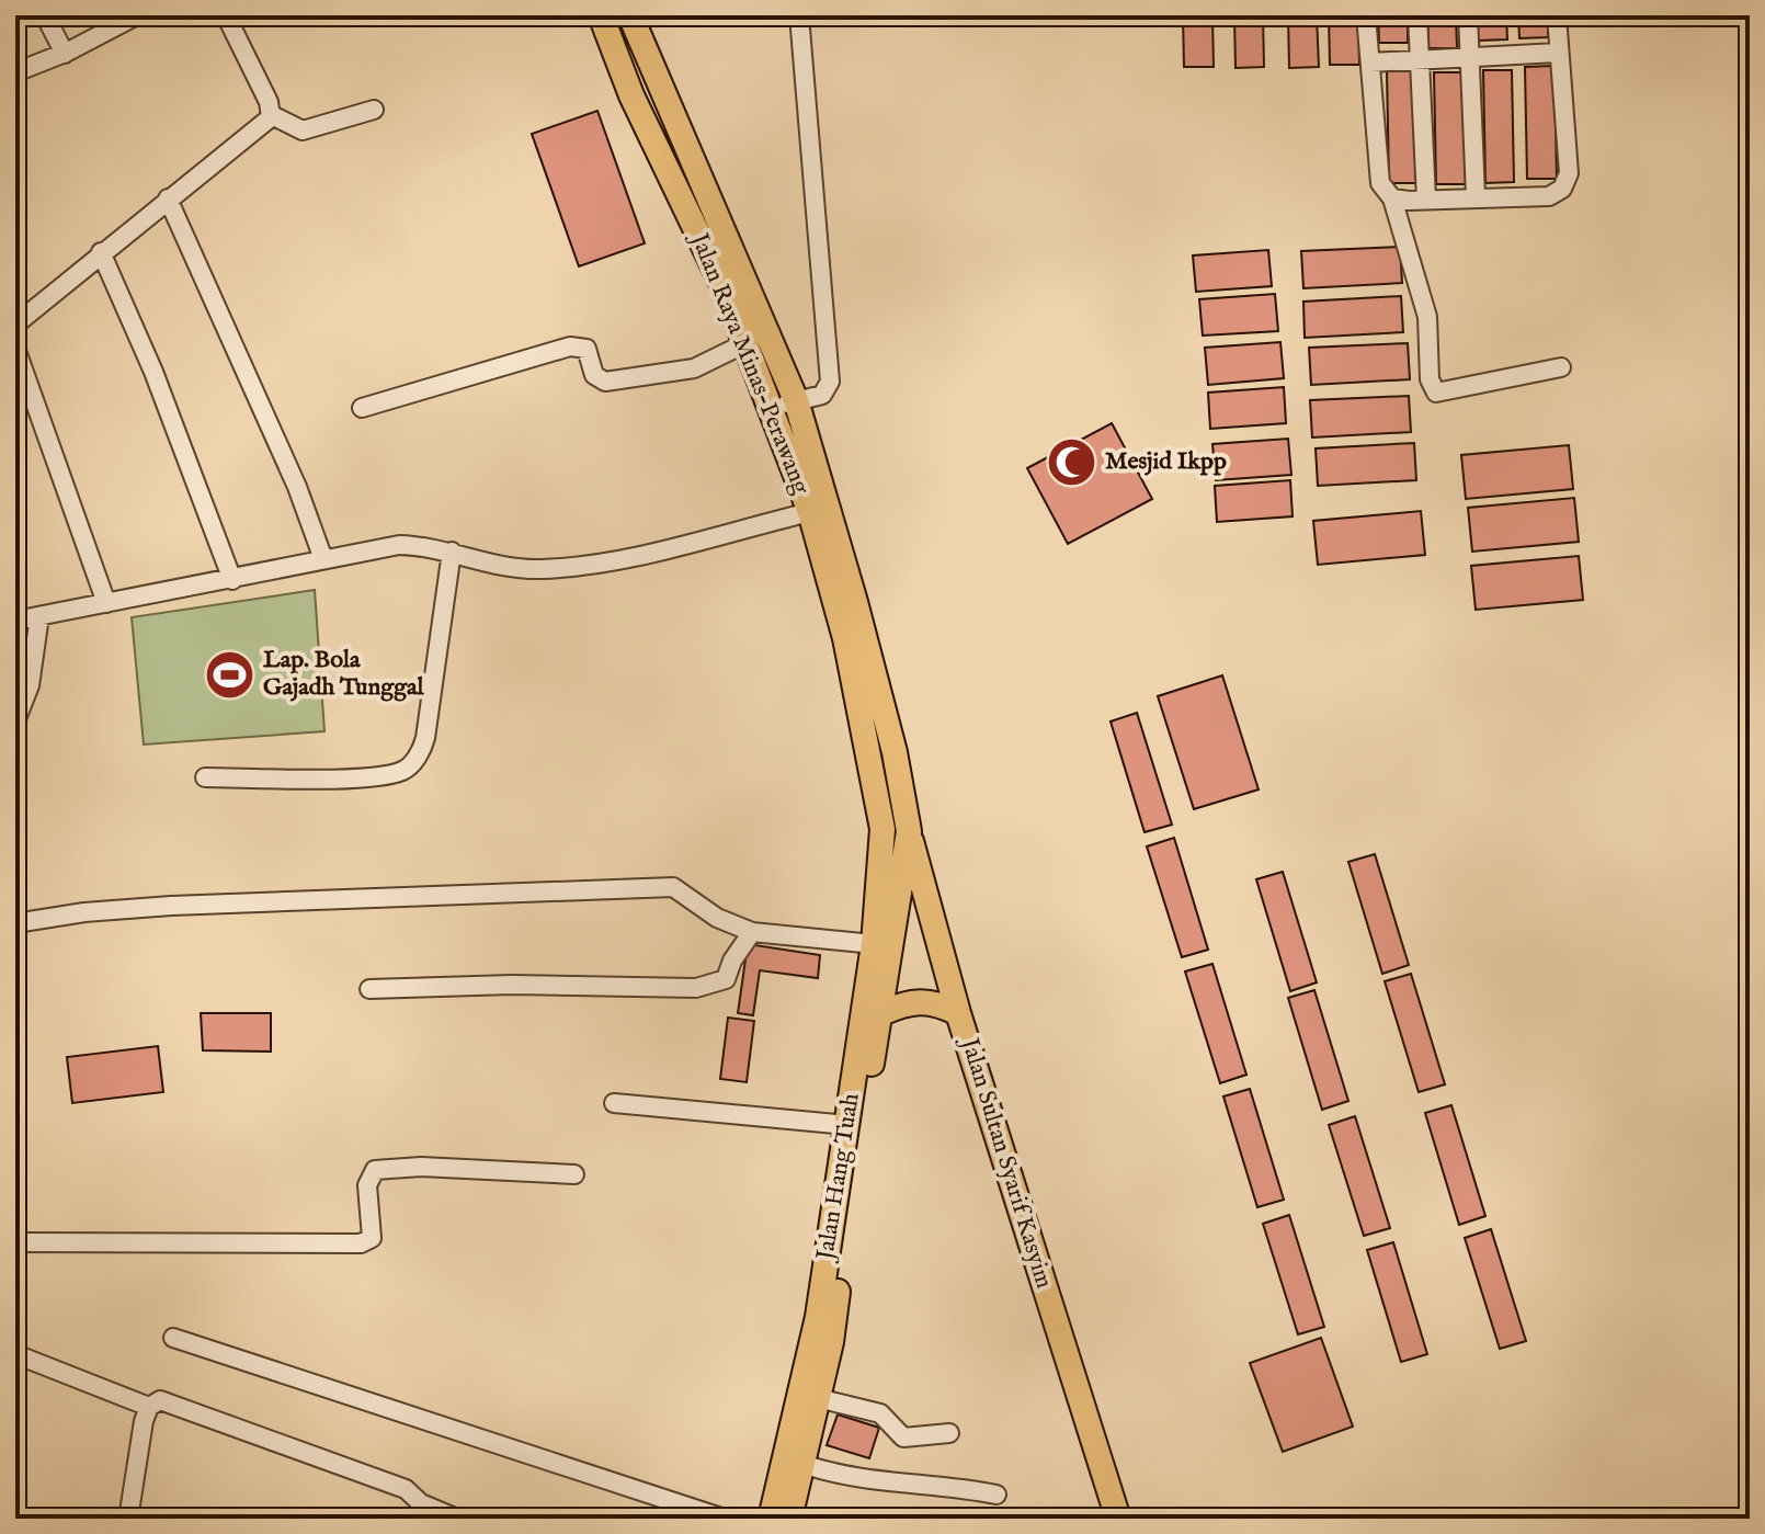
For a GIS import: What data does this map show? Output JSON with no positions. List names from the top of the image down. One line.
{"streets":{"main road":["Jalan Raya Minas-Perawang","Jalan Sultan Syarif Kasyim","Jalan Hang Tuah"]},"crossings":[["Jalan Raya Minas-Perawang","Jalan Sultan Syarif Kasyim"],["Jalan Raya Minas-Perawang","Jalan Hang Tuah"],["Jalan Sultan Syarif Kasyim","Jalan Hang Tuah"]],"places":{"mosque":["Mesjid Ikpp"],"sports":["Lap. Bola Gajadh Tunggal"]}}
